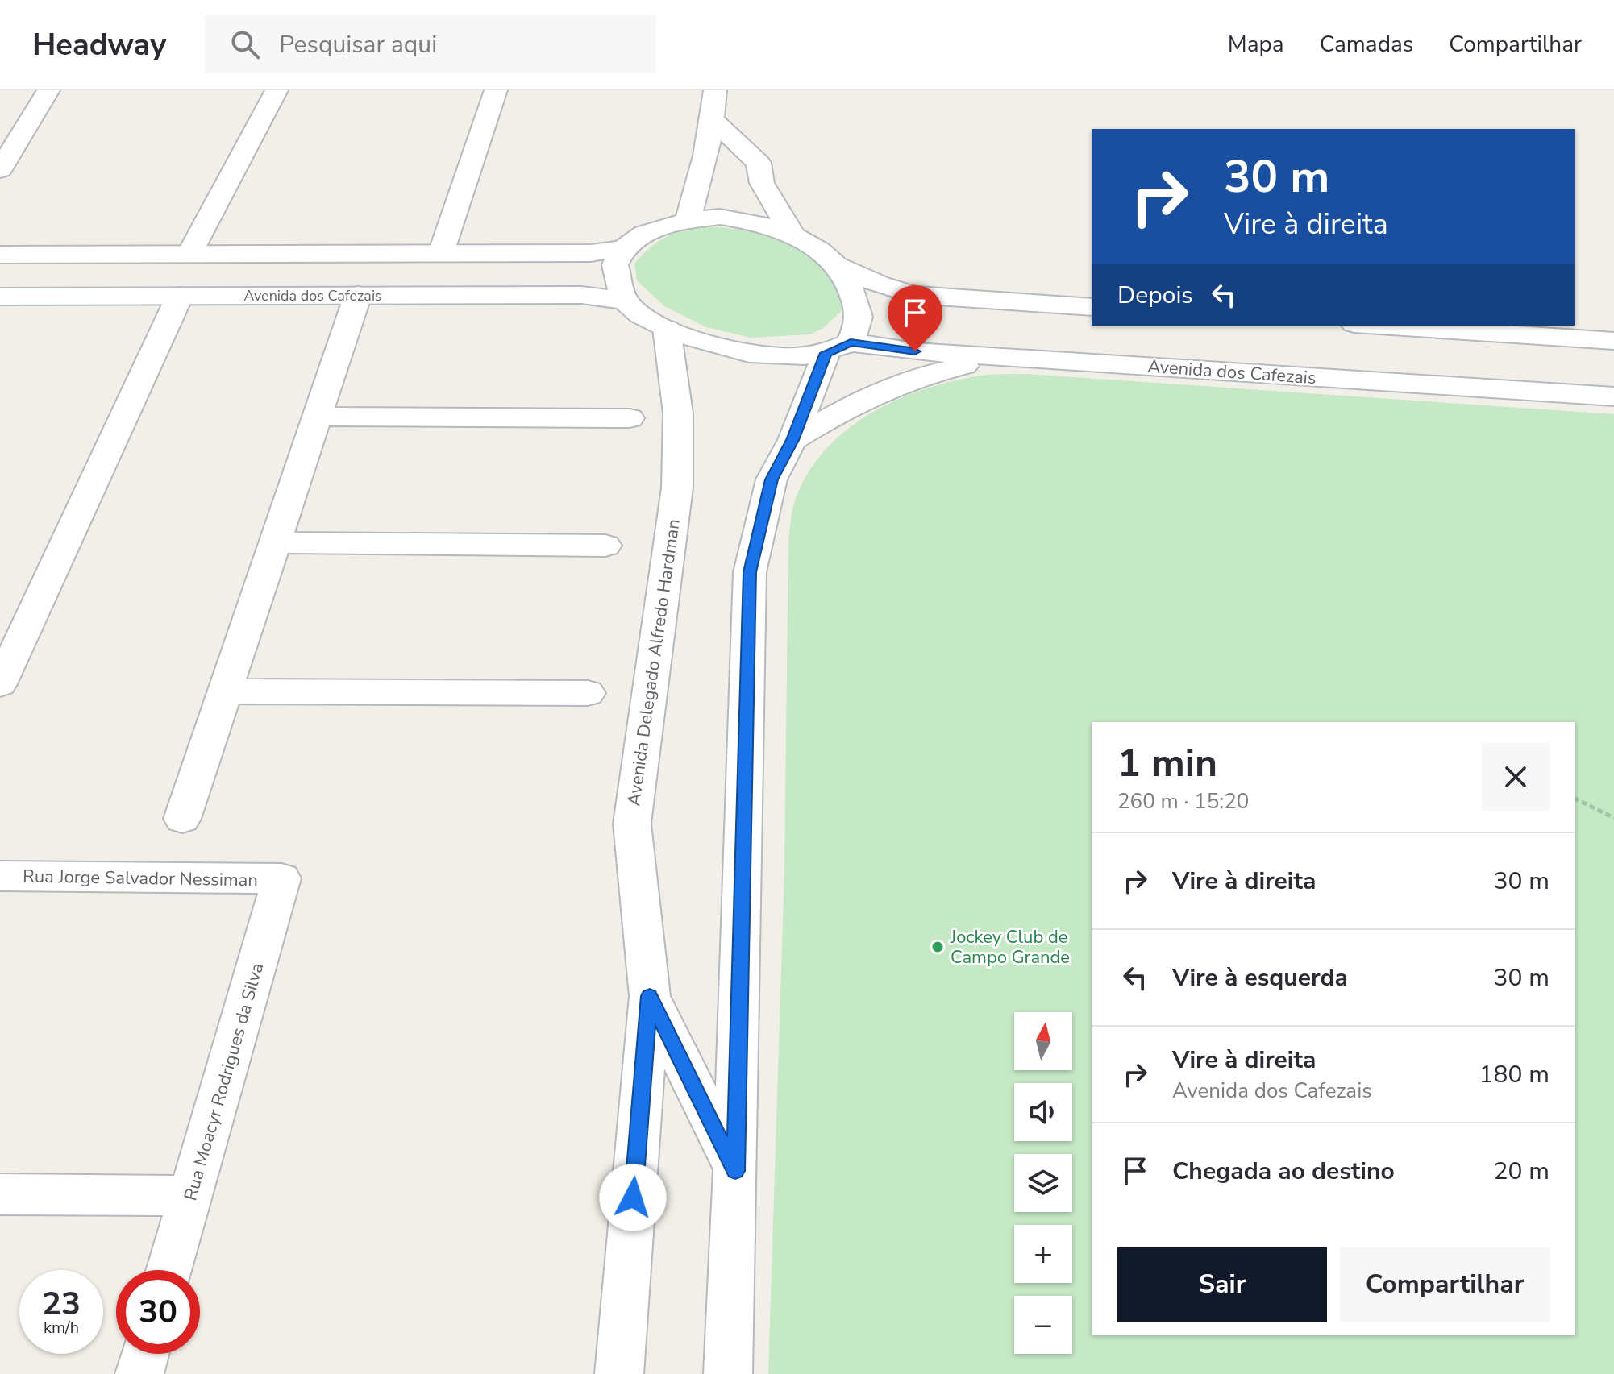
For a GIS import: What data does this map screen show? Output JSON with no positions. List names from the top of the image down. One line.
{"streets":{"street":["Avenida dos Cafezais","Avenida Delegado Alfredo Hardman","Rua Jorge Salvador Nessiman","Rua Moacyr Rodrigues da Silva"]},"crossings":[["Avenida dos Cafezais","Avenida Delegado Alfredo Hardman"],["Rua Jorge Salvador Nessiman","Rua Moacyr Rodrigues da Silva"]],"places":["Jockey Club de Campo Grande"],"north":"top","page":{"header":"Headway","search":"Pesquisar aqui","nav":["Mapa","Camadas","Compartilhar"],"turn":["30 m","Vire à direita"],"then":"Depois","heading":["1 min","260 m · 15:20"],"list":[{"name":"Vire à direita","value":"30 m"},{"name":"Vire à esquerda","value":"30 m"},{"name":"Vire à direita","note":"Avenida dos Cafezais","value":"180 m"},{"name":"Chegada ao destino","value":"20 m"}],"map_buttons":["+","−"],"buttons":["Sair","Compartilhar"],"speed":"23 km/h","limit":"30"}}
